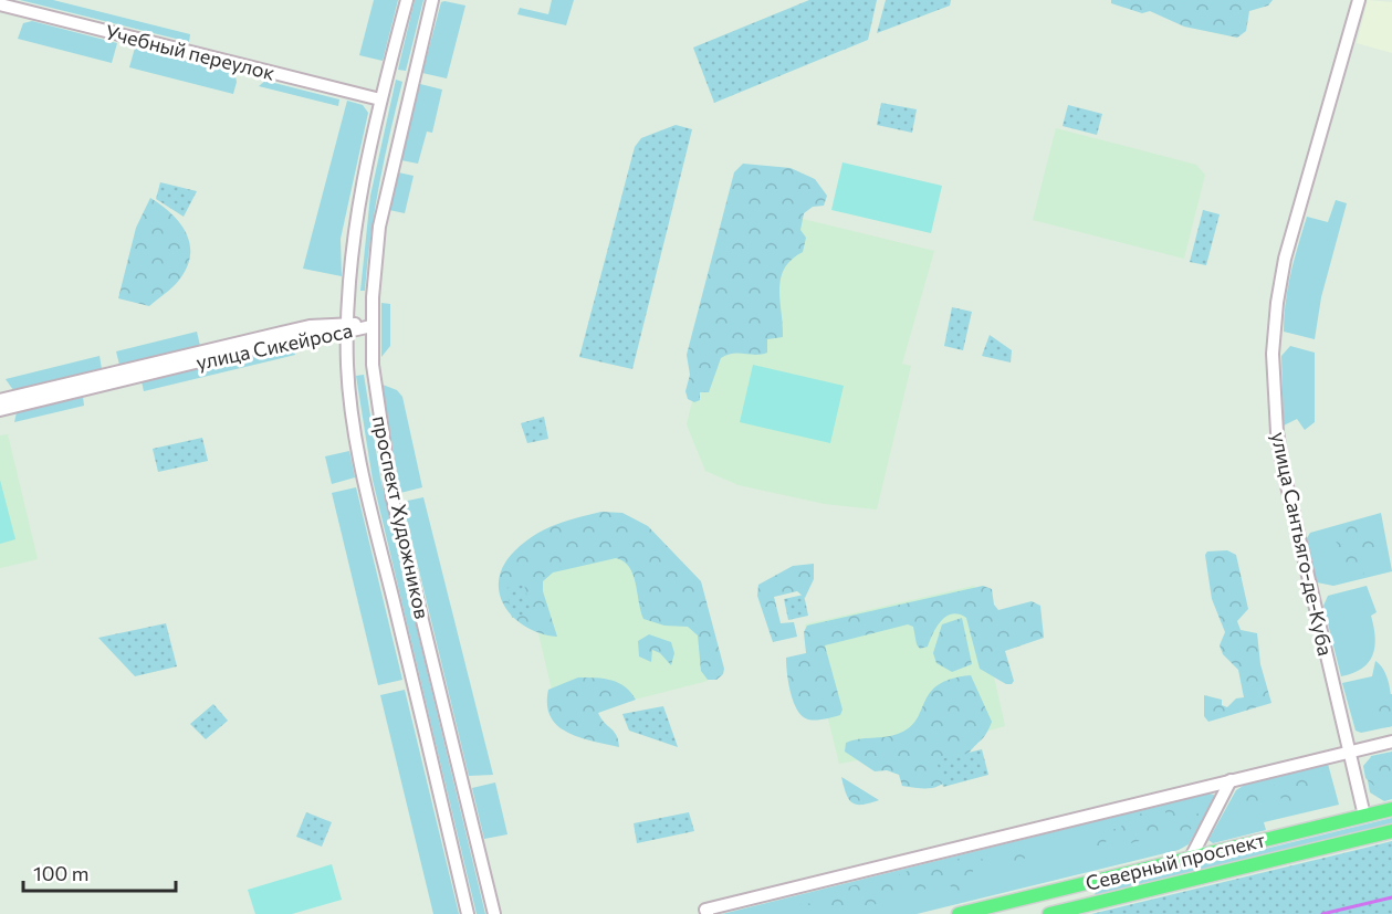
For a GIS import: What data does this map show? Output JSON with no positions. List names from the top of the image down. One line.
{"streets":{"main road":["Северный проспект"],"street":["Учебный переулок","улица Сикейроса","проспект Художников","улица Сантьяго-де-Куба"]},"crossings":[["Учебный переулок","проспект Художников"],["улица Сикейроса","проспект Художников"],["улица Сантьяго-де-Куба","Северный проспект"]],"scale_bar":"100 m"}
